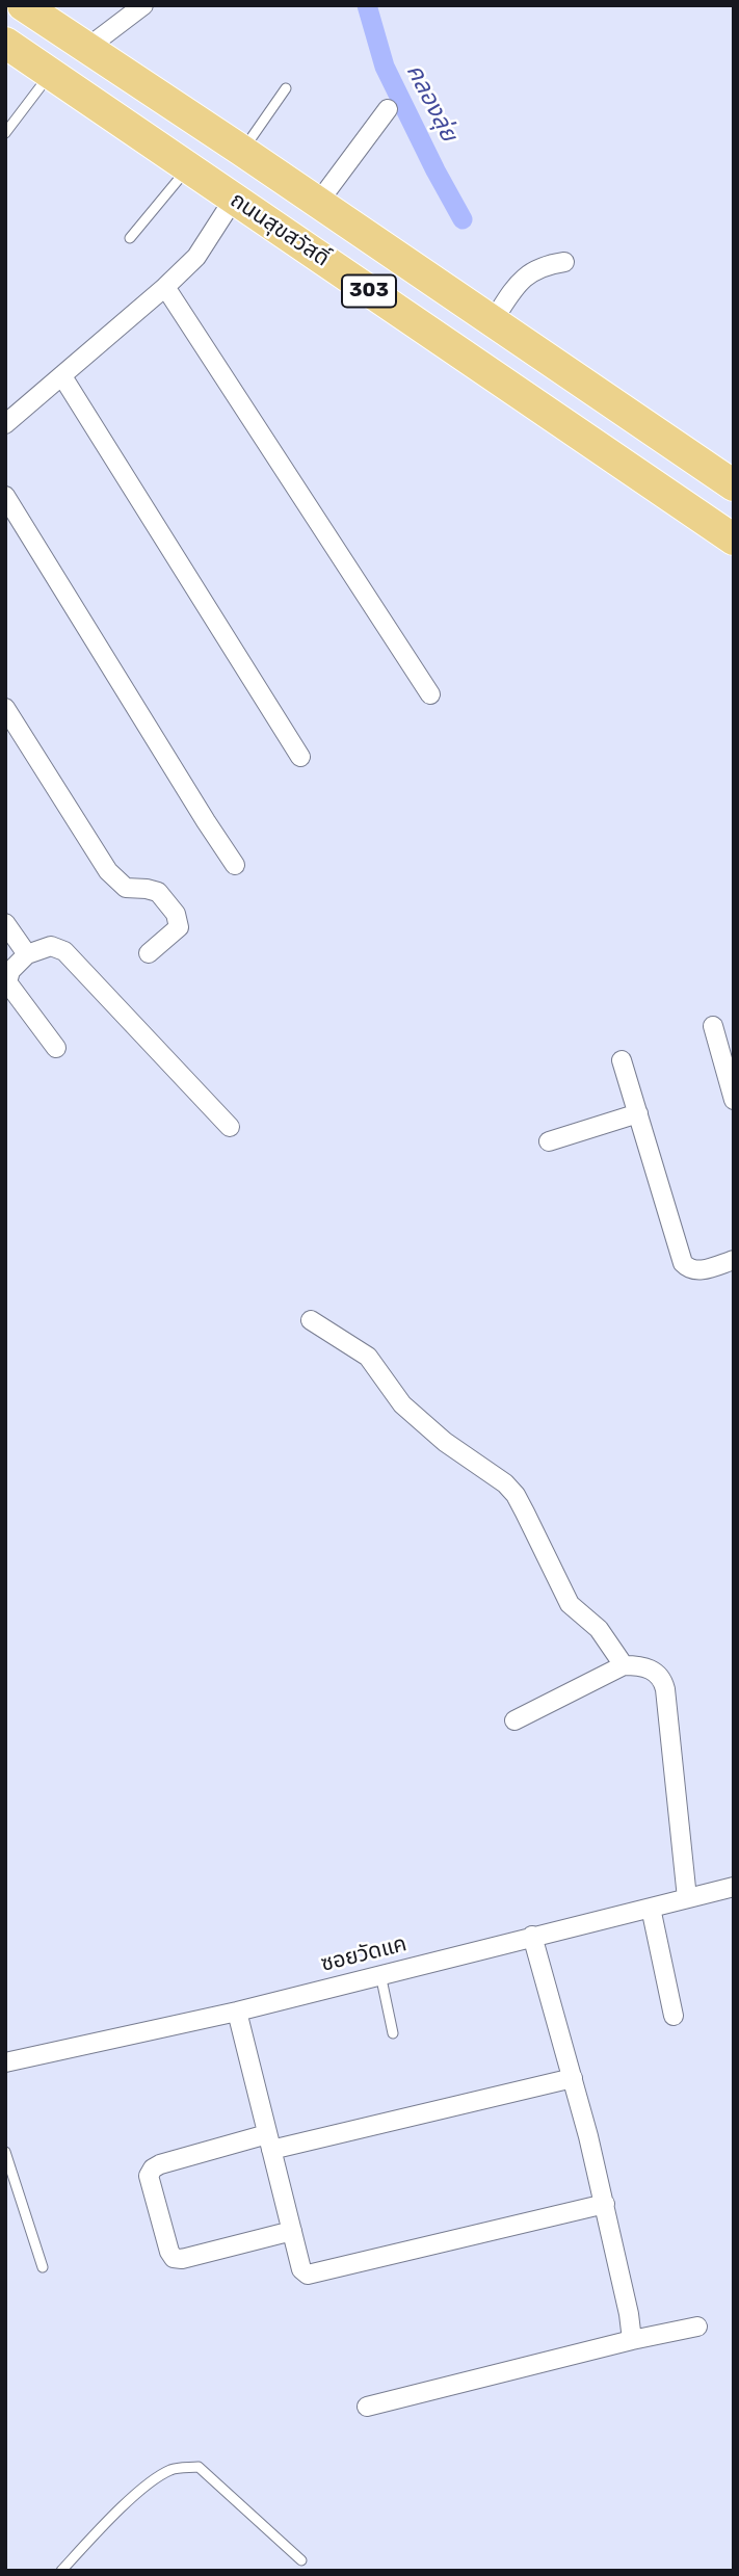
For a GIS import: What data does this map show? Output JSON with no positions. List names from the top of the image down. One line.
{"streets":{"main road":["ถนนสุขสวัสดิ์","303"],"street":["ซอยวัดแค"]},"water":["คลองลุ่ย"]}
